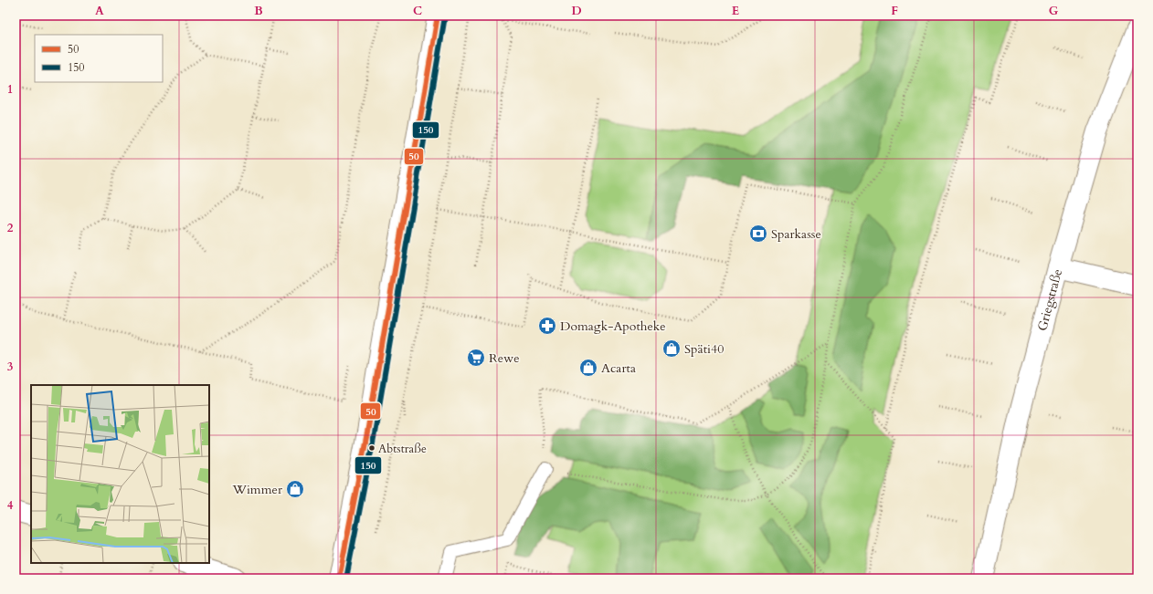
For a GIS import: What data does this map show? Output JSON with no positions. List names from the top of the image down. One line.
{"streets":{"street":["Griegstraße"]},"places":{"bank":["Sparkasse"],"pharmacy":["Domagk-Apotheke"],"shop":["Späti40","Acarta","Wimmer"],"supermarket":["Rewe"],"other":["Abtstraße"]},"lines":["transit line 50","transit line 150"],"legend":["50","150"],"grid":{"columns":["A","B","C","D","E","F","G"],"rows":["1","2","3","4"]}}
